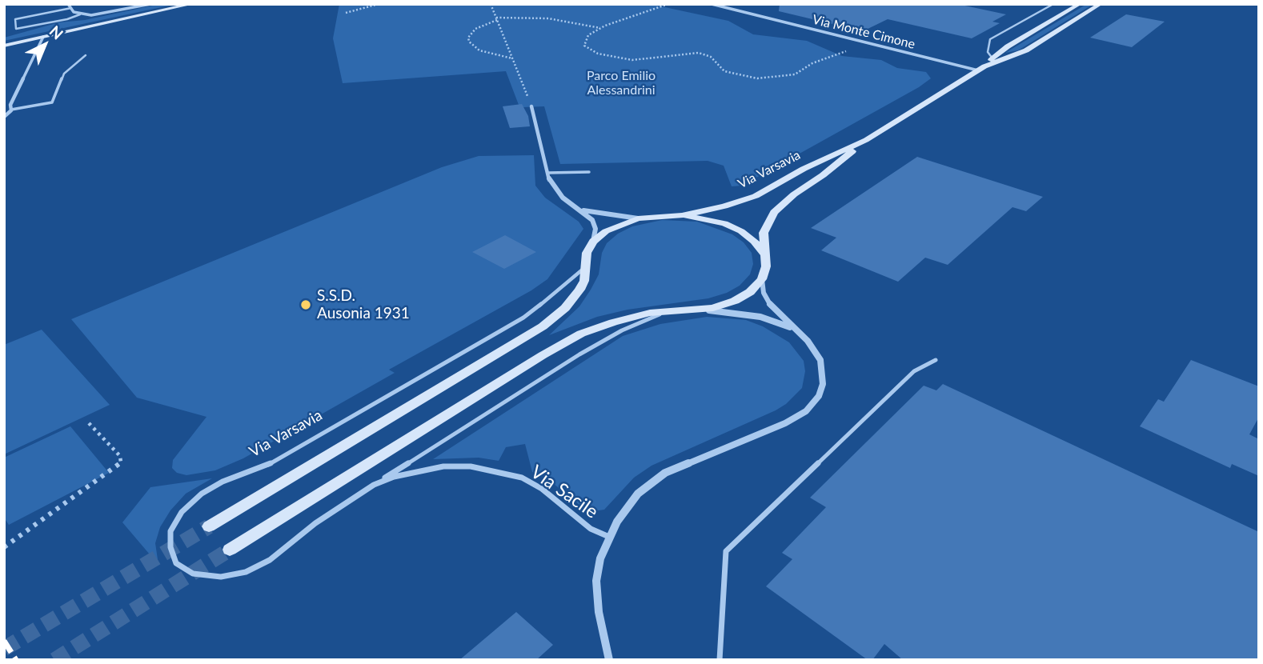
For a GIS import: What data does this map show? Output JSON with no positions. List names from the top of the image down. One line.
{"streets":{"street":["Via Monte Cimone","Via Varsavia"],"lane":["Via Sacile"]},"crossings":[["Via Monte Cimone","Via Varsavia"],["Via Varsavia","Via Sacile"]],"parks":["Parco Emilio Alessandrini"],"places":["S.S.D. Ausonia 1931"],"north":"top right"}
